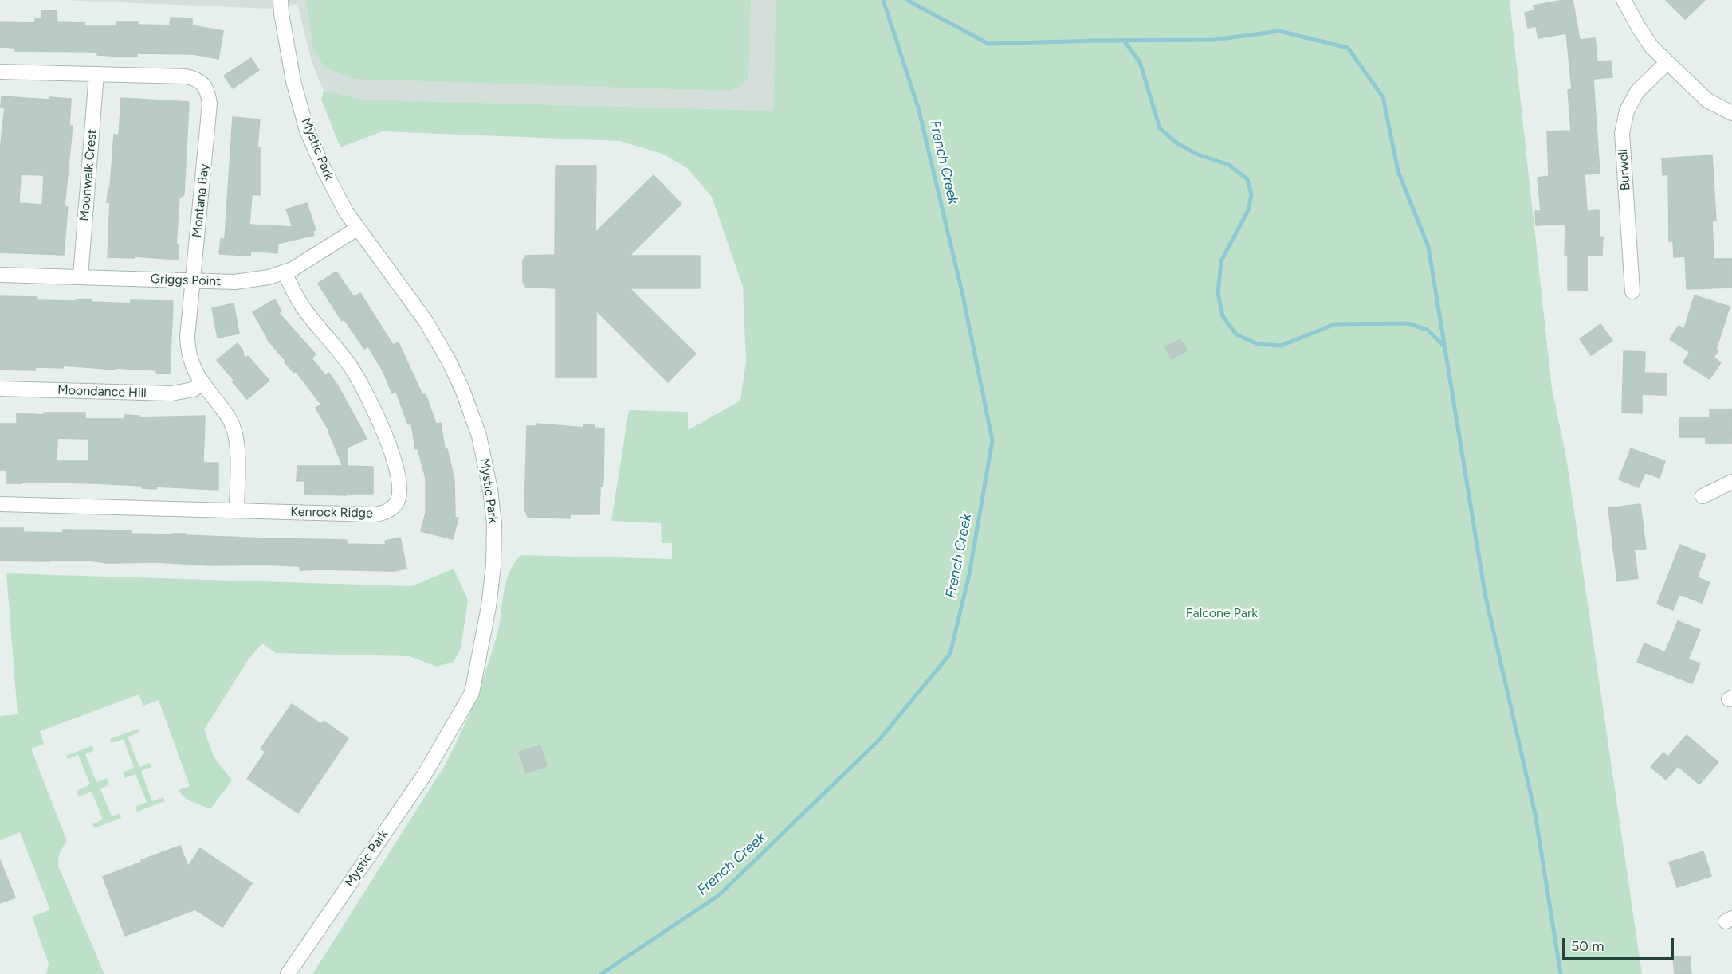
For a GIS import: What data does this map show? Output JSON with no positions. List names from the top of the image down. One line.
{"streets":{"street":["Mystic Park","Burwell","Moonwalk Crest","Montana Bay","Griggs Point","Moondance Hill","Kenrock Ridge"]},"crossings":[["Mystic Park","Griggs Point"],["Moonwalk Crest","Montana Bay"],["Moonwalk Crest","Griggs Point"],["Montana Bay","Griggs Point"],["Montana Bay","Moondance Hill"],["Montana Bay","Kenrock Ridge"],["Griggs Point","Kenrock Ridge"]],"water":["French Creek"],"parks":["Falcone Park"],"scale_bar":"50 m"}
